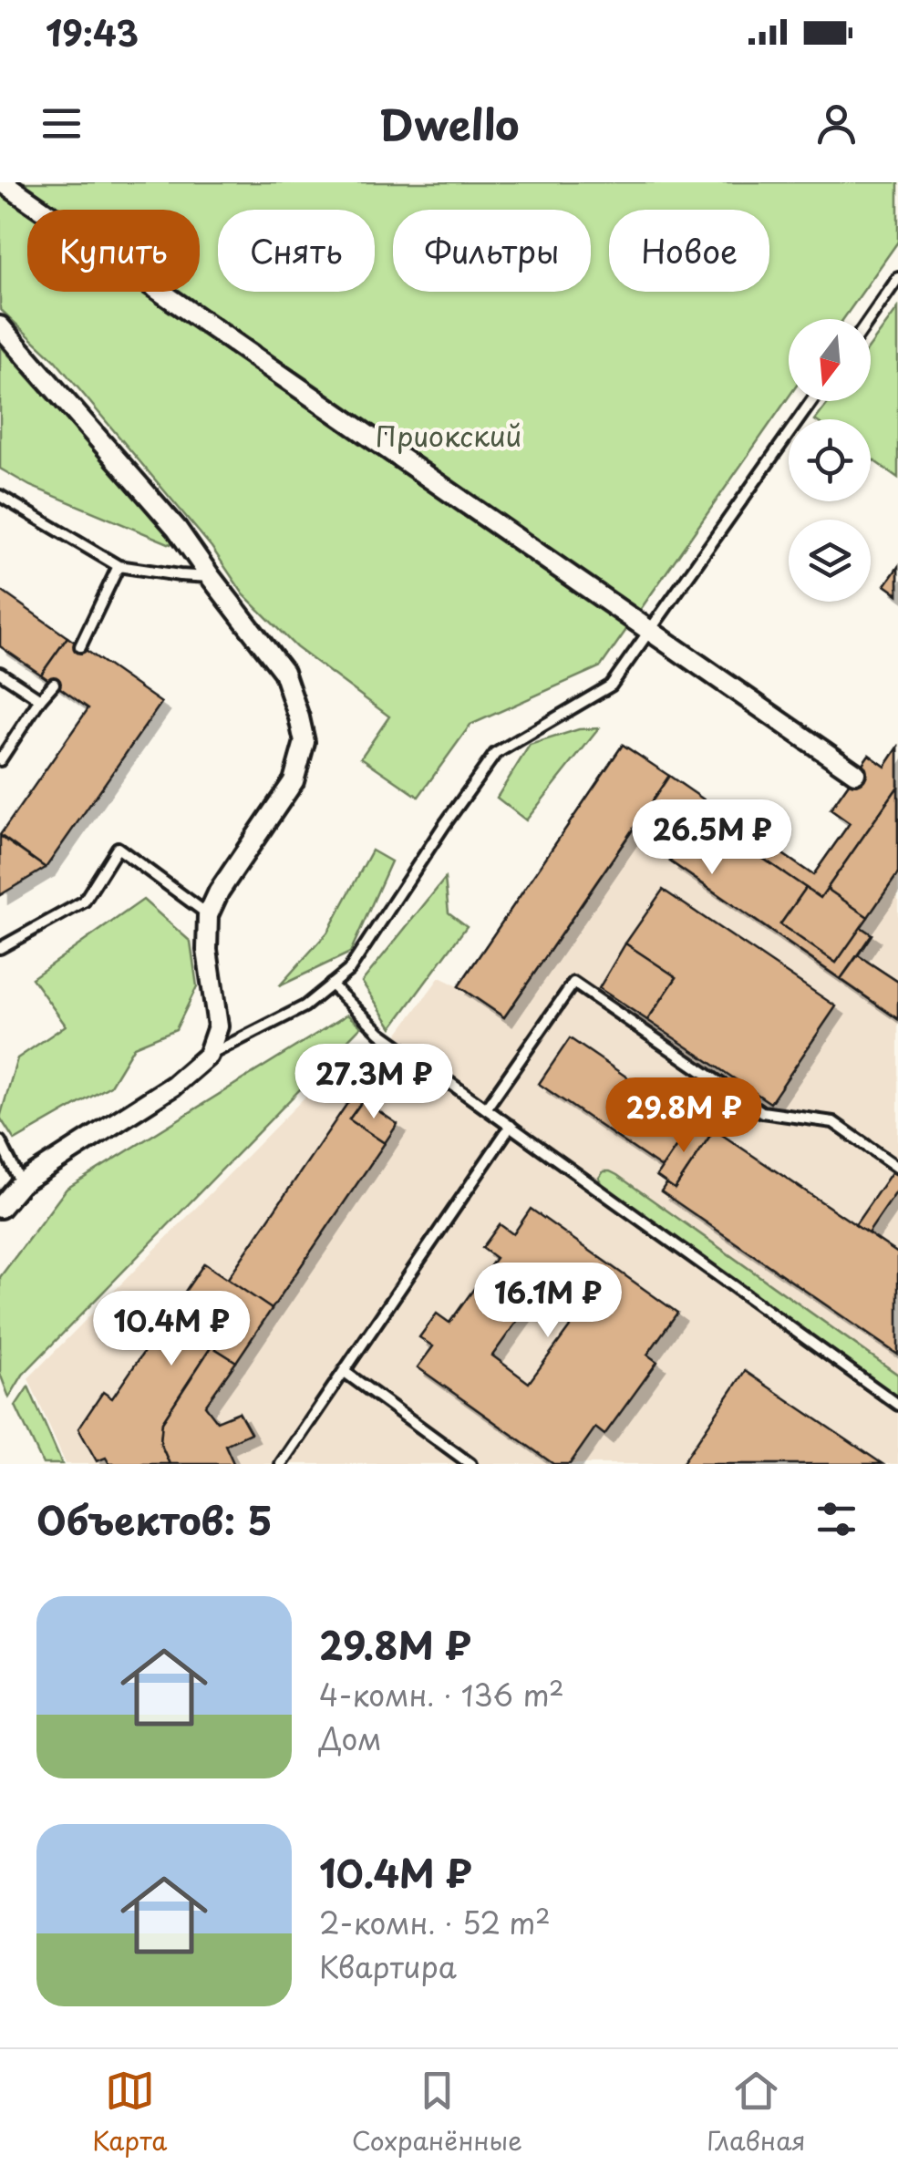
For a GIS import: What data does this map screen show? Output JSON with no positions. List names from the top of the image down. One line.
{"parks":["Приокский"],"north":"bottom","page":{"status":"19:43","header":"Dwello","chip":["Купить","Снять","Фильтры","Новое"],"price":["26.5M ₽","27.3M ₽","29.8M ₽","16.1M ₽","10.4M ₽"],"heading":"Объектов: 5","list":[{"name":"29.8M ₽","note":"4-комн. · 136 m² · Дом"},{"name":"10.4M ₽","note":"2-комн. · 52 m² · Квартира"}],"tabs":["Карта","Сохранённые","Главная"]}}
